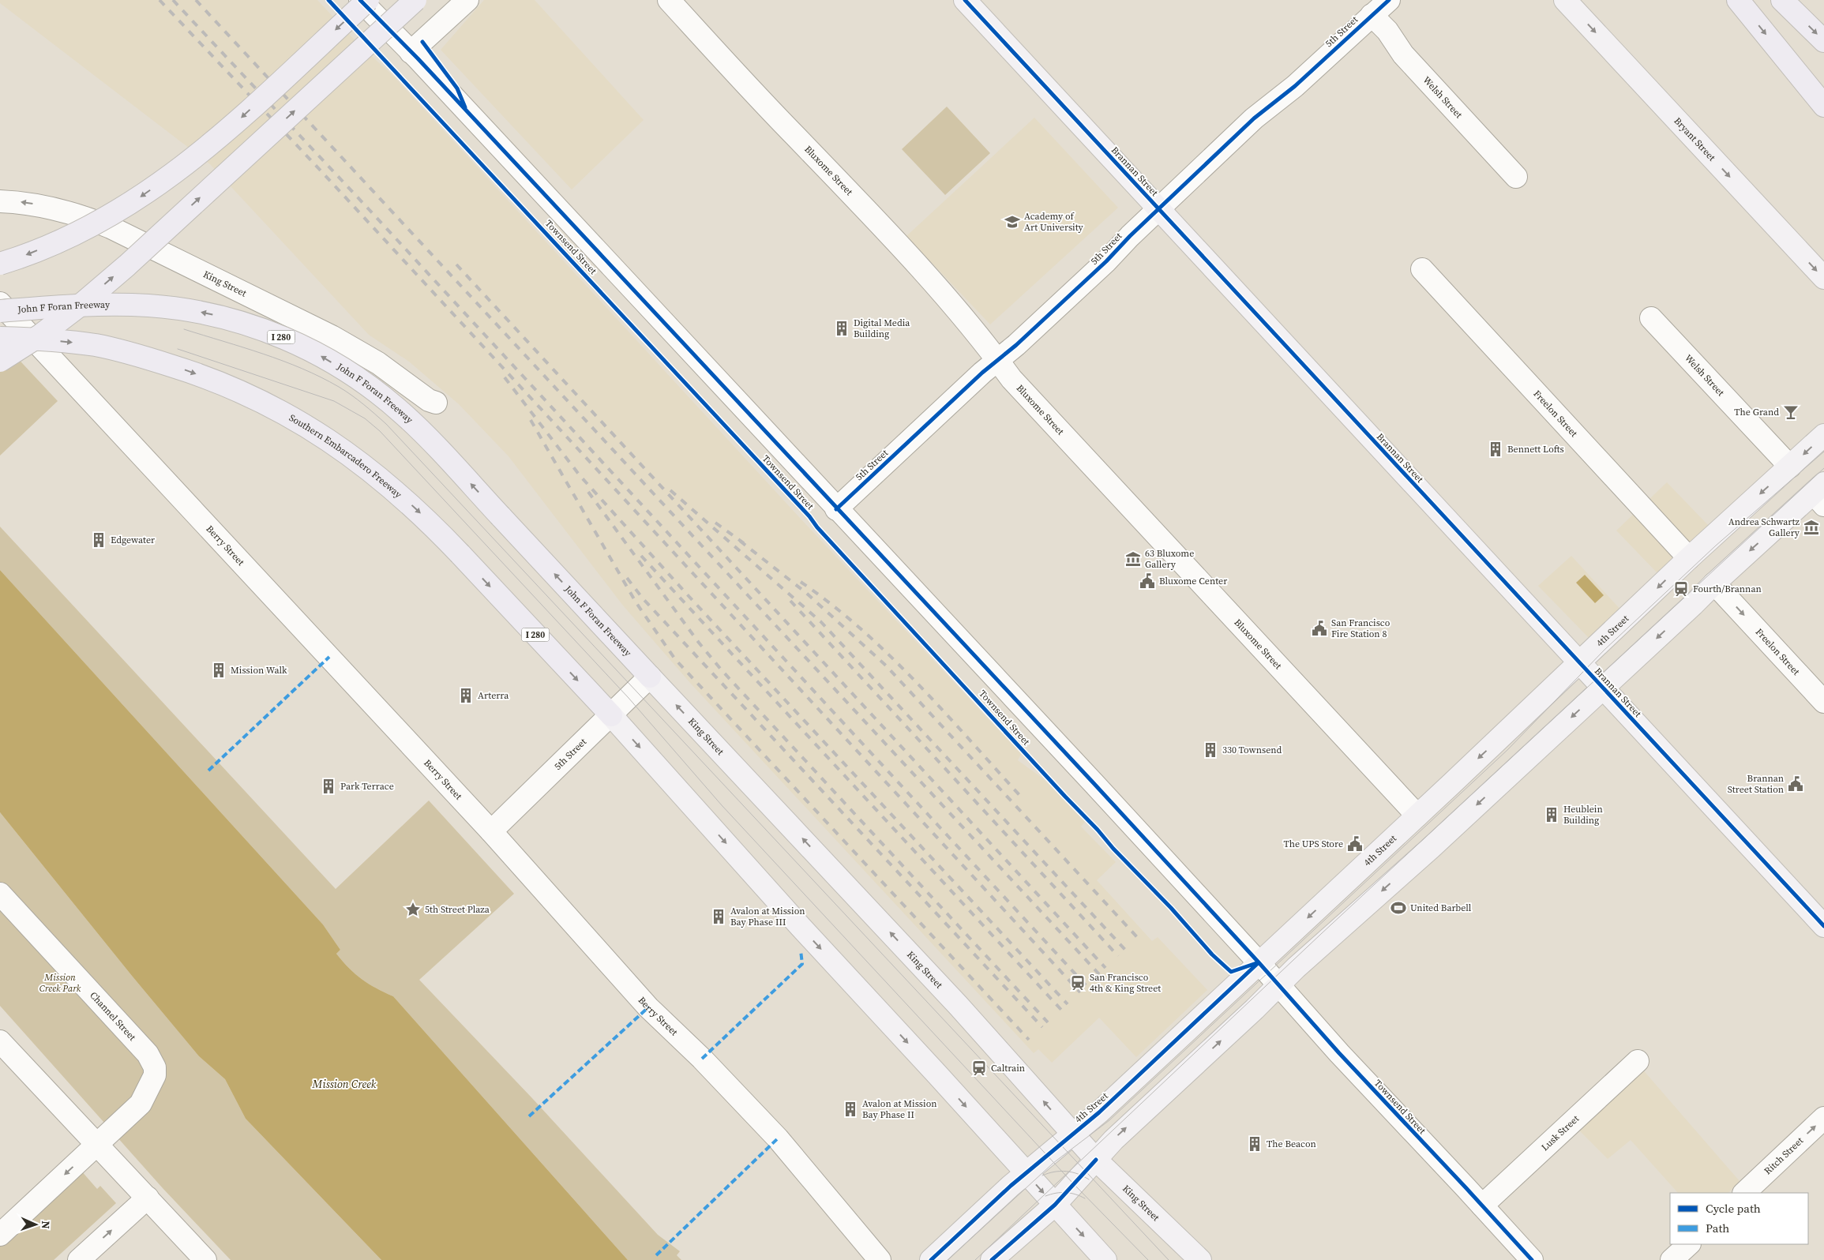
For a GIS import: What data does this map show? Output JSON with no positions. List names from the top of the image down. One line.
{"streets":{"highway":["John F Foran Freeway","I 280","Southern Embarcadero Freeway"],"main road":["Bryant Street","Brannan Street","King Street","4th Street"],"street":["5th Street","Welsh Street","Bluxome Street","Townsend Street","Freelon Street","Berry Street","Channel Street","Lusk Street","Ritch Street"]},"crossings":[["5th Street","Welsh Street"],["5th Street","Bluxome Street"],["5th Street","Brannan Street"],["5th Street","Townsend Street"],["5th Street","King Street"],["5th Street","John F Foran Freeway"],["5th Street","Southern Embarcadero Freeway"],["5th Street","Berry Street"],["Welsh Street","4th Street"],["Bluxome Street","4th Street"],["Brannan Street","4th Street"],["Townsend Street","4th Street"],["Townsend Street","Lusk Street"],["King Street","John F Foran Freeway"],["King Street","4th Street"],["Freelon Street","4th Street"]],"one_way":["Bryant Street","King Street","John F Foran Freeway","Southern Embarcadero Freeway","Ritch Street"],"water":["Mission Creek"],"parks":["Mission Creek Park"],"places":{"school or university":["Academy of Art University"],"building":["Digital Media Building","Bennett Lofts","Edgewater","Mission Walk","Arterra","330 Townsend","Park Terrace","Heublein Building","Avalon at Mission Bay Phase III","Avalon at Mission Bay Phase II","The Beacon"],"bar":["The Grand"],"museum":["Andrea Schwartz Gallery","63 Bluxome Gallery"],"public building":["Bluxome Center","San Francisco Fire Station 8","Brannan Street Station","The UPS Store"],"station":["Fourth/Brannan","San Francisco 4th & King Street","Caltrain"],"sports":["United Barbell"],"place":["5th Street Plaza"]},"legend":["Cycle path","Path"],"north":"right"}
